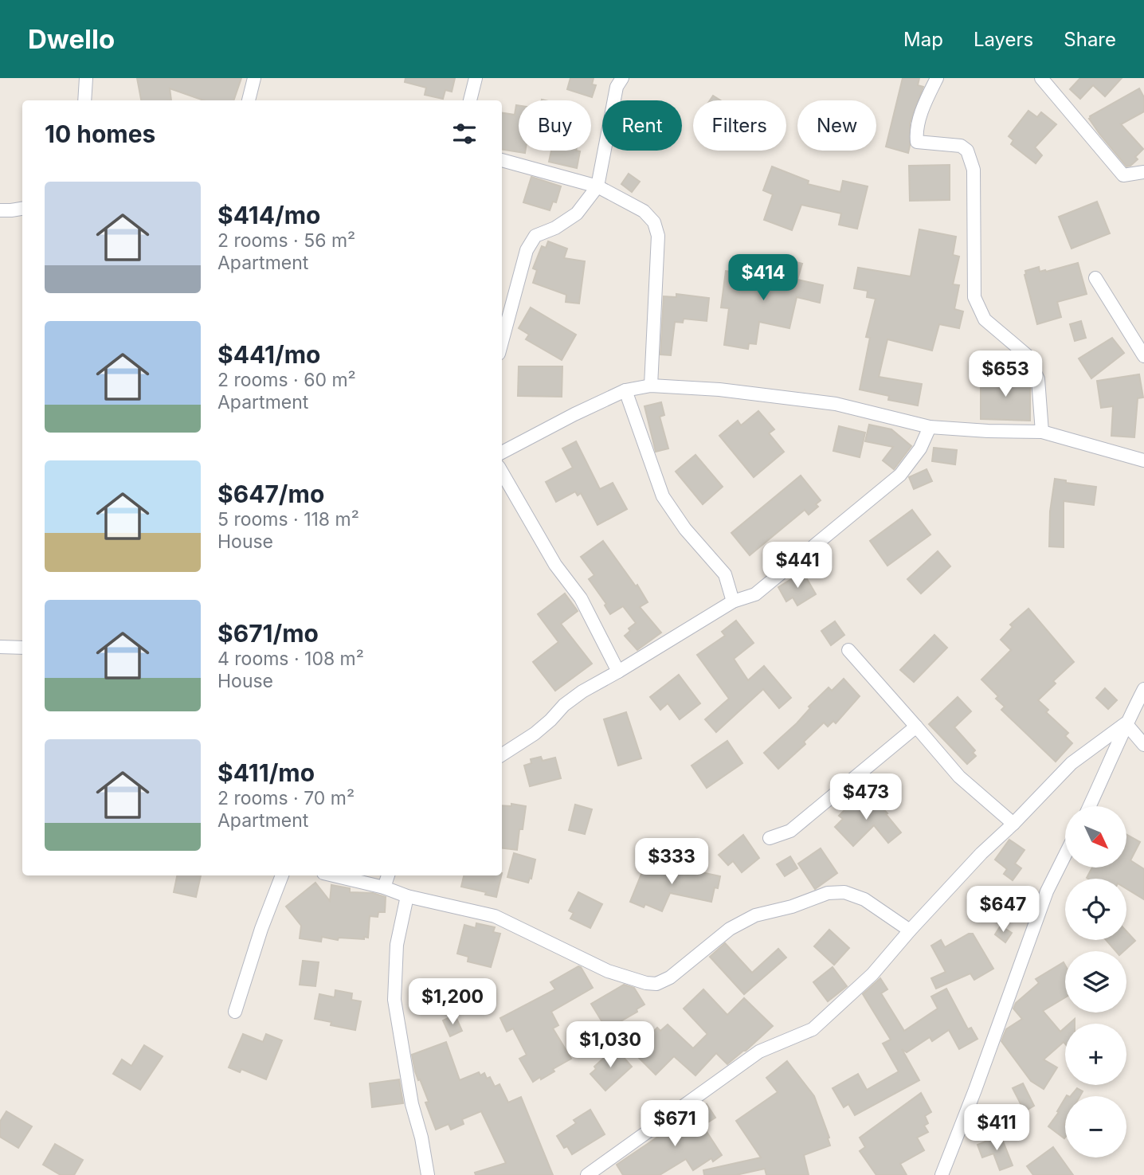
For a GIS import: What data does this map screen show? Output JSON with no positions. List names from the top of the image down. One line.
{"north":"bottom right","page":{"header":"Dwello","nav":["Map","Layers","Share"],"chip":["Buy","Rent","Filters","New"],"heading":"10 homes","list":[{"name":"$414/mo","note":"2 rooms · 56 m² · Apartment"},{"name":"$441/mo","note":"2 rooms · 60 m² · Apartment"},{"name":"$647/mo","note":"5 rooms · 118 m² · House"},{"name":"$671/mo","note":"4 rooms · 108 m² · House"},{"name":"$411/mo","note":"2 rooms · 70 m² · Apartment"}],"price":["$414","$653","$441","$473","$333","$647","$1,200","$1,030","$671","$411"],"map_buttons":["+","−"]}}
